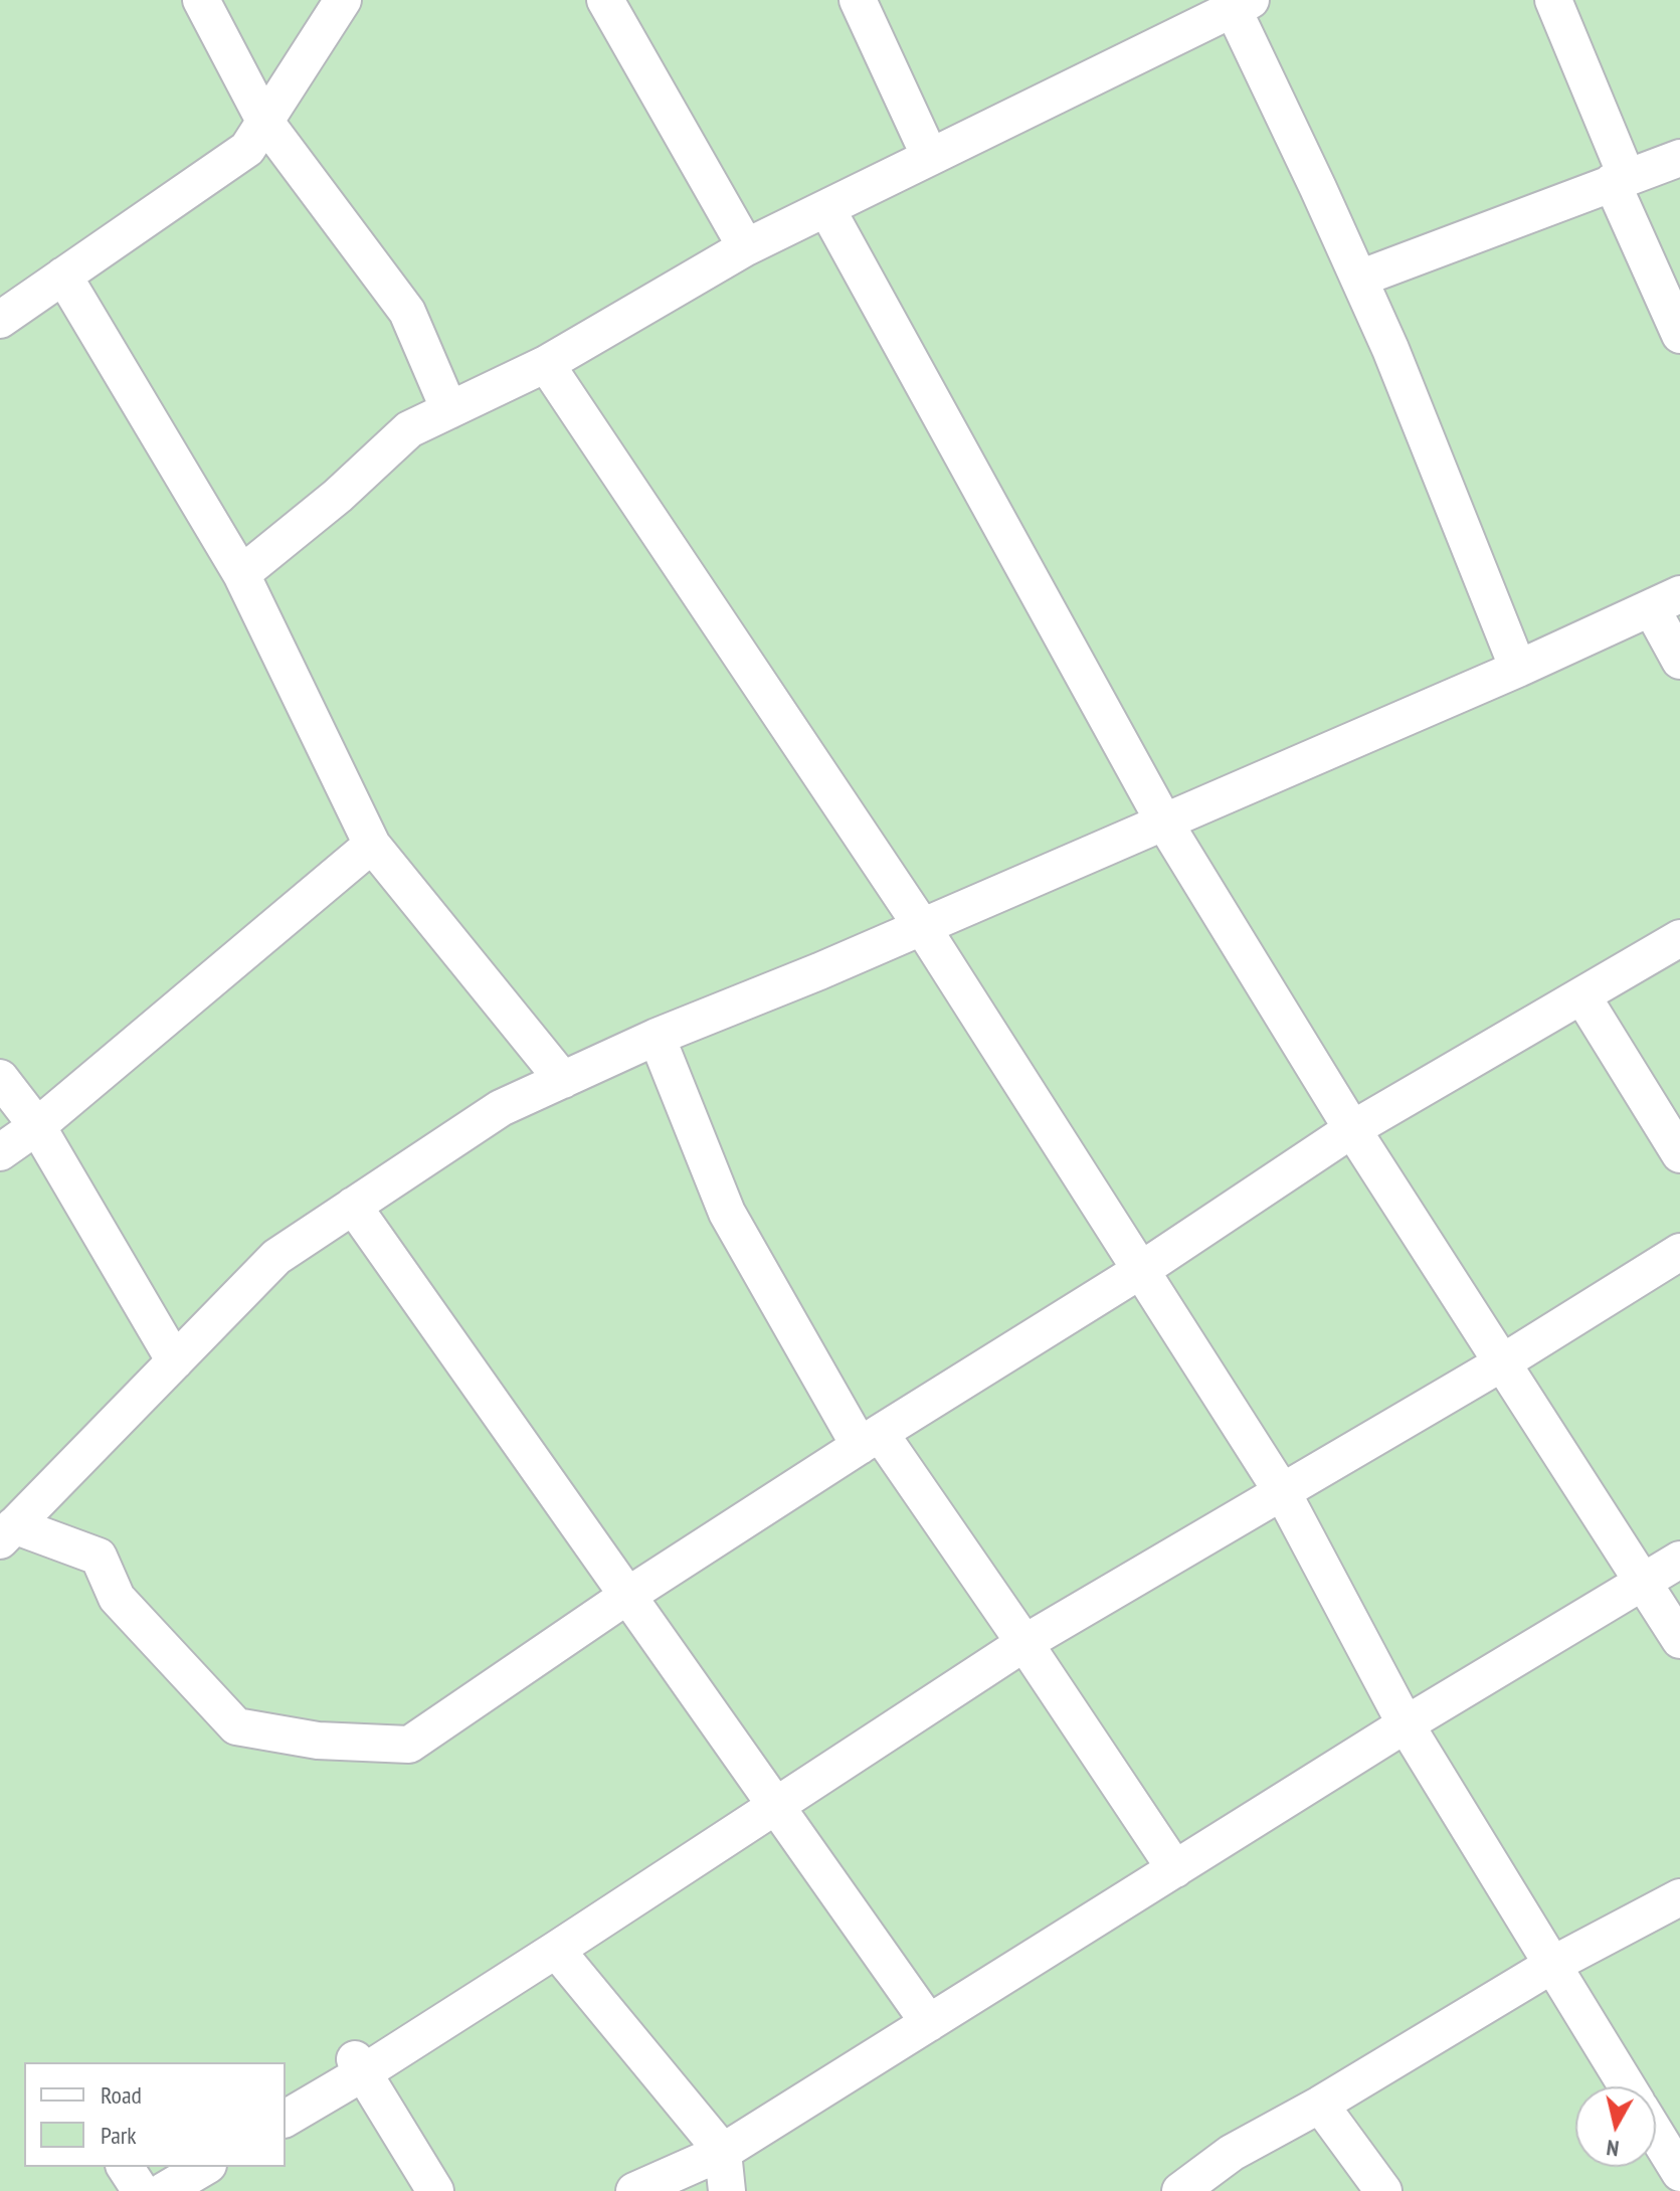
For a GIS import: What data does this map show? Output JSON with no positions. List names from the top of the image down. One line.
{"legend":["Road","Park"],"north":"bottom"}
